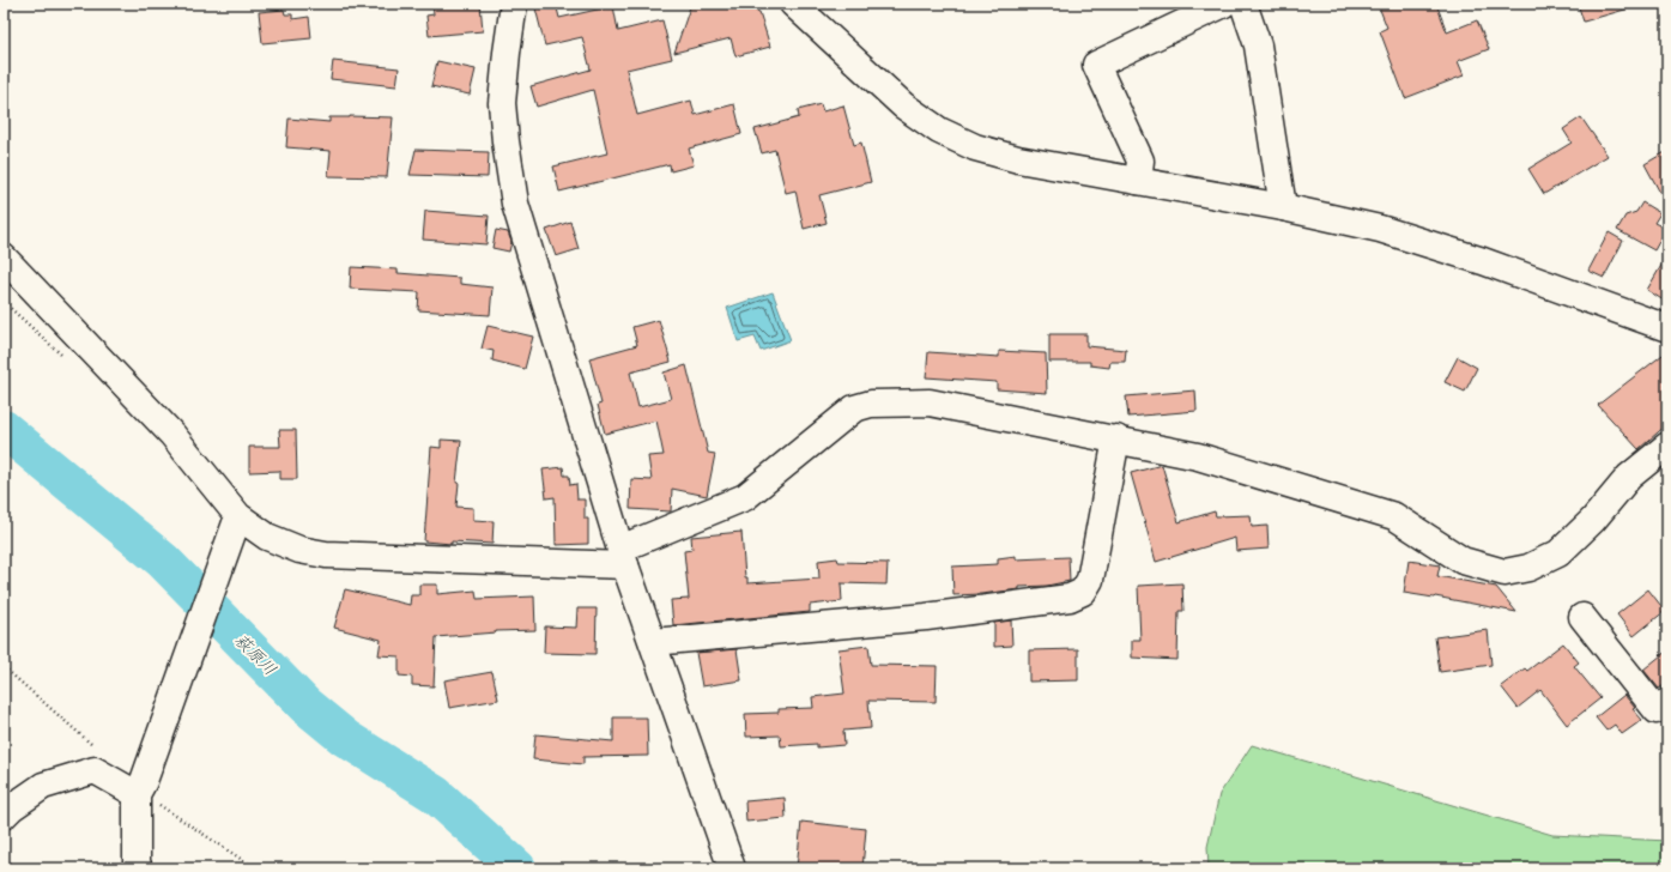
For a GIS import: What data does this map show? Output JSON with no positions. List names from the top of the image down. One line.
{"water":["萩原川"]}
